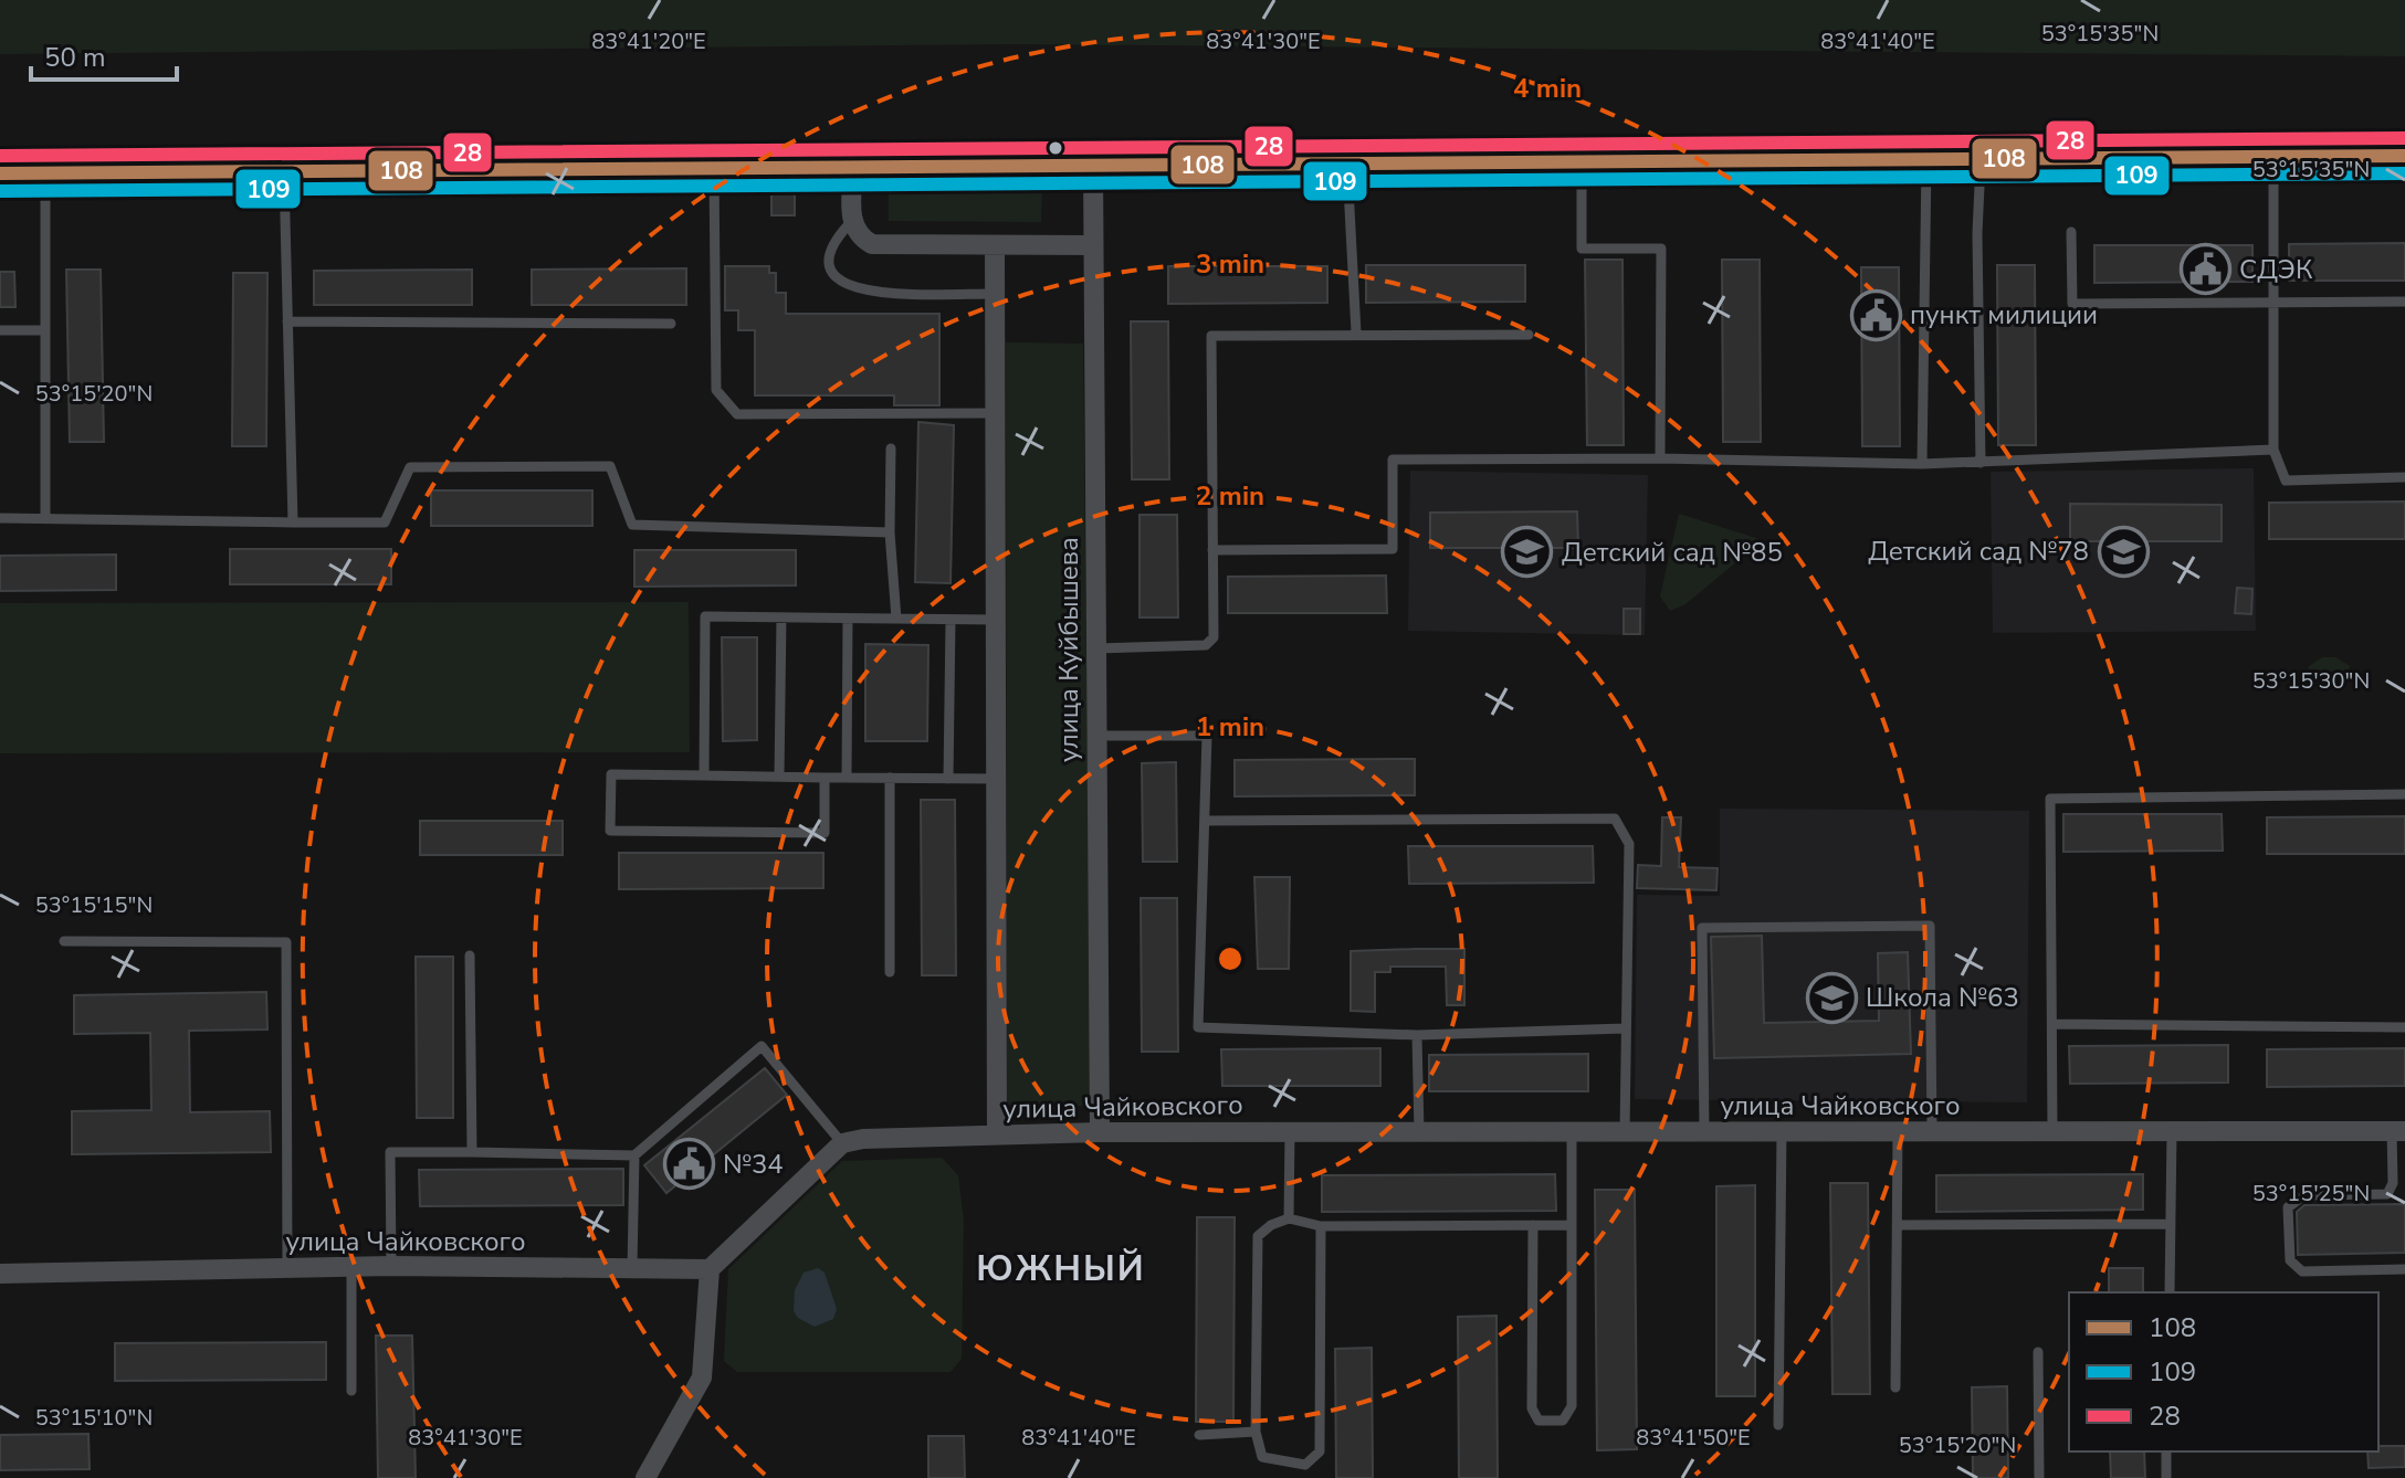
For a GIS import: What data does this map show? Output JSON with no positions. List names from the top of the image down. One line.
{"streets":{"street":["улица Куйбышева","улица Чайковского"]},"crossings":[["улица Куйбышева","улица Чайковского"]],"districts":["ЮЖНЫЙ"],"places":{"public building":["СДЭК","пункт милиции","№34"],"school or university":["Детский сад №78","Детский сад №85","Школа №63"]},"lines":["transit line 28","transit line 108","transit line 109"],"legend":["108","109","28"],"scale_bar":"50 m","coordinates":["53°15'35\"N","83°41'20\"E","83°41'30\"E","83°41'40\"E","53°15'20\"N","53°15'30\"N","53°15'15\"N","53°15'25\"N","53°15'10\"N","83°41'50\"E"],"rings":["4 min","3 min","2 min","1 min"]}
